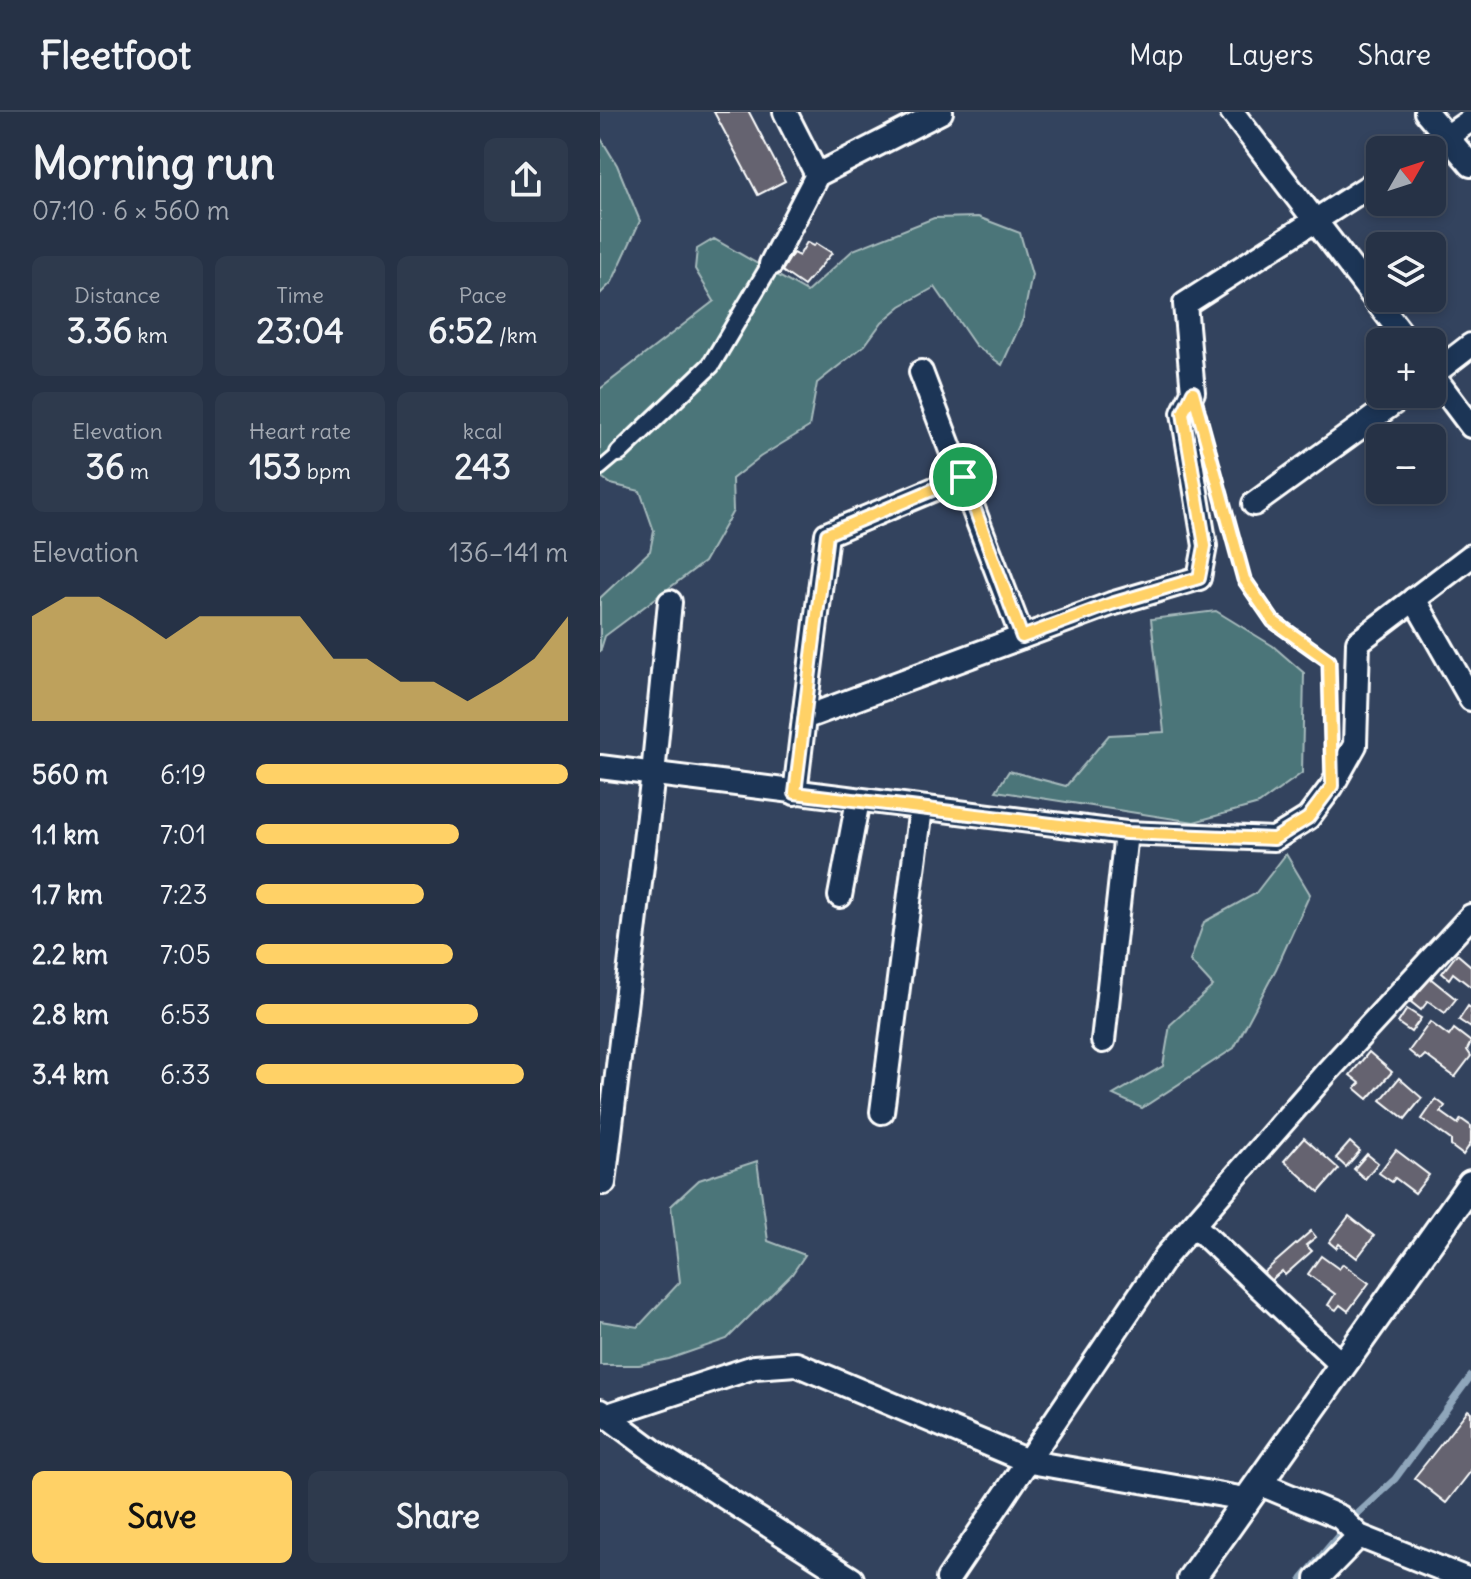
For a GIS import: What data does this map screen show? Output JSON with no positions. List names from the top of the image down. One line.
{"north":"top right","page":{"header":"Fleetfoot","nav":["Map","Layers","Share"],"heading":["Morning run","07:10 · 6 × 560 m"],"map_buttons":["+","−"],"stats":[["Distance","3.36 km"],["Time","23:04"],["Pace","6:52 /km"],["Elevation","36 m"],["Heart rate","153 bpm"],["kcal","243"]],"chart":["Elevation","136–141 m"],"list":[{"name":"560 m","note":"6:19"},{"name":"1.1 km","note":"7:01"},{"name":"1.7 km","note":"7:23"},{"name":"2.2 km","note":"7:05"},{"name":"2.8 km","note":"6:53"},{"name":"3.4 km","note":"6:33"}],"buttons":["Save","Share"]}}
